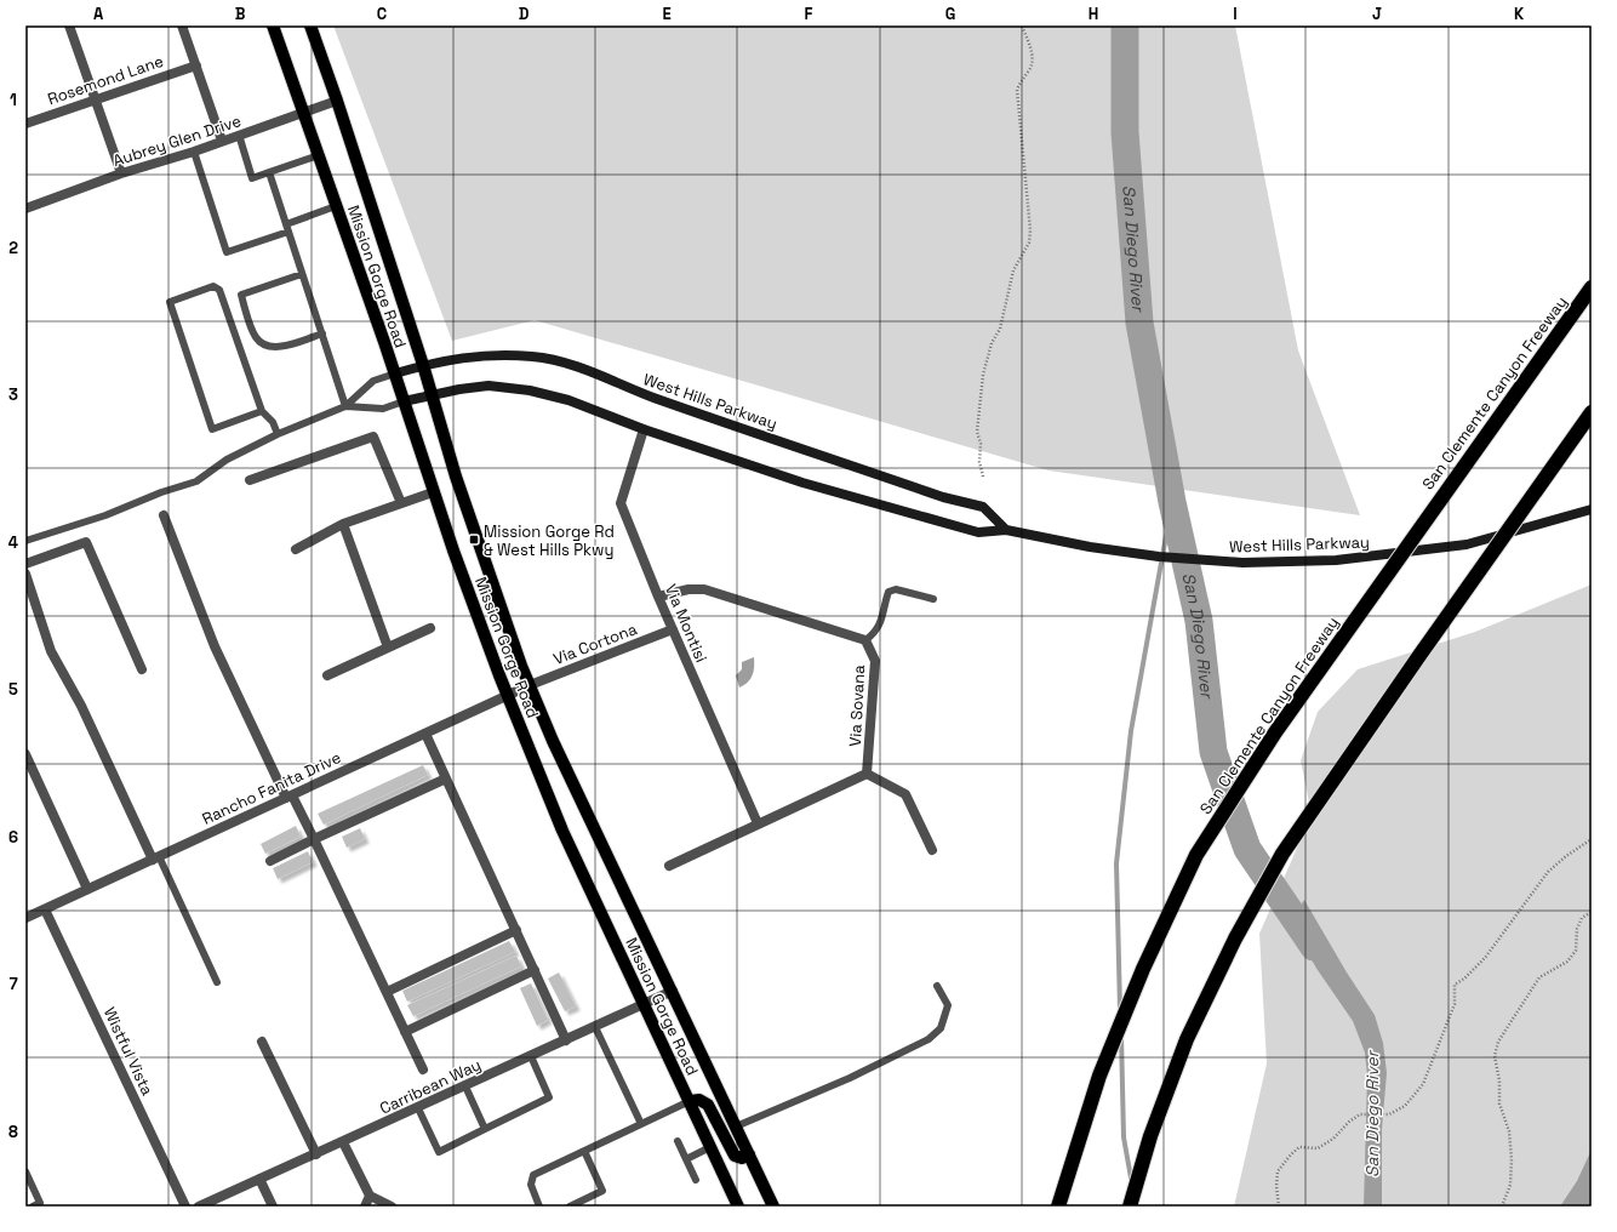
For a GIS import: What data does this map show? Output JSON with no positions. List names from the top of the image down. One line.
{"streets":{"highway":["San Clemente Canyon Freeway"],"main road":["Mission Gorge Road","West Hills Parkway"],"street":["Rosemond Lane","Aubrey Glen Drive","Via Montisi","Via Cortona","Via Sovana","Rancho Fanita Drive","Wistful Vista","Carribean Way"]},"crossings":[["Aubrey Glen Drive","Mission Gorge Road"],["Mission Gorge Road","West Hills Parkway"],["Mission Gorge Road","Via Cortona"],["Mission Gorge Road","Rancho Fanita Drive"],["Mission Gorge Road","Carribean Way"],["West Hills Parkway","Via Montisi"],["Via Montisi","Via Cortona"],["Via Cortona","Rancho Fanita Drive"],["Rancho Fanita Drive","Wistful Vista"]],"water":["San Diego River"],"places":{"transit":["Mission Gorge Rd & West Hills Pkwy"]},"grid":{"columns":["A","B","C","D","E","F","G","H","I","J","K"],"rows":["1","2","3","4","5","6","7","8"]}}
